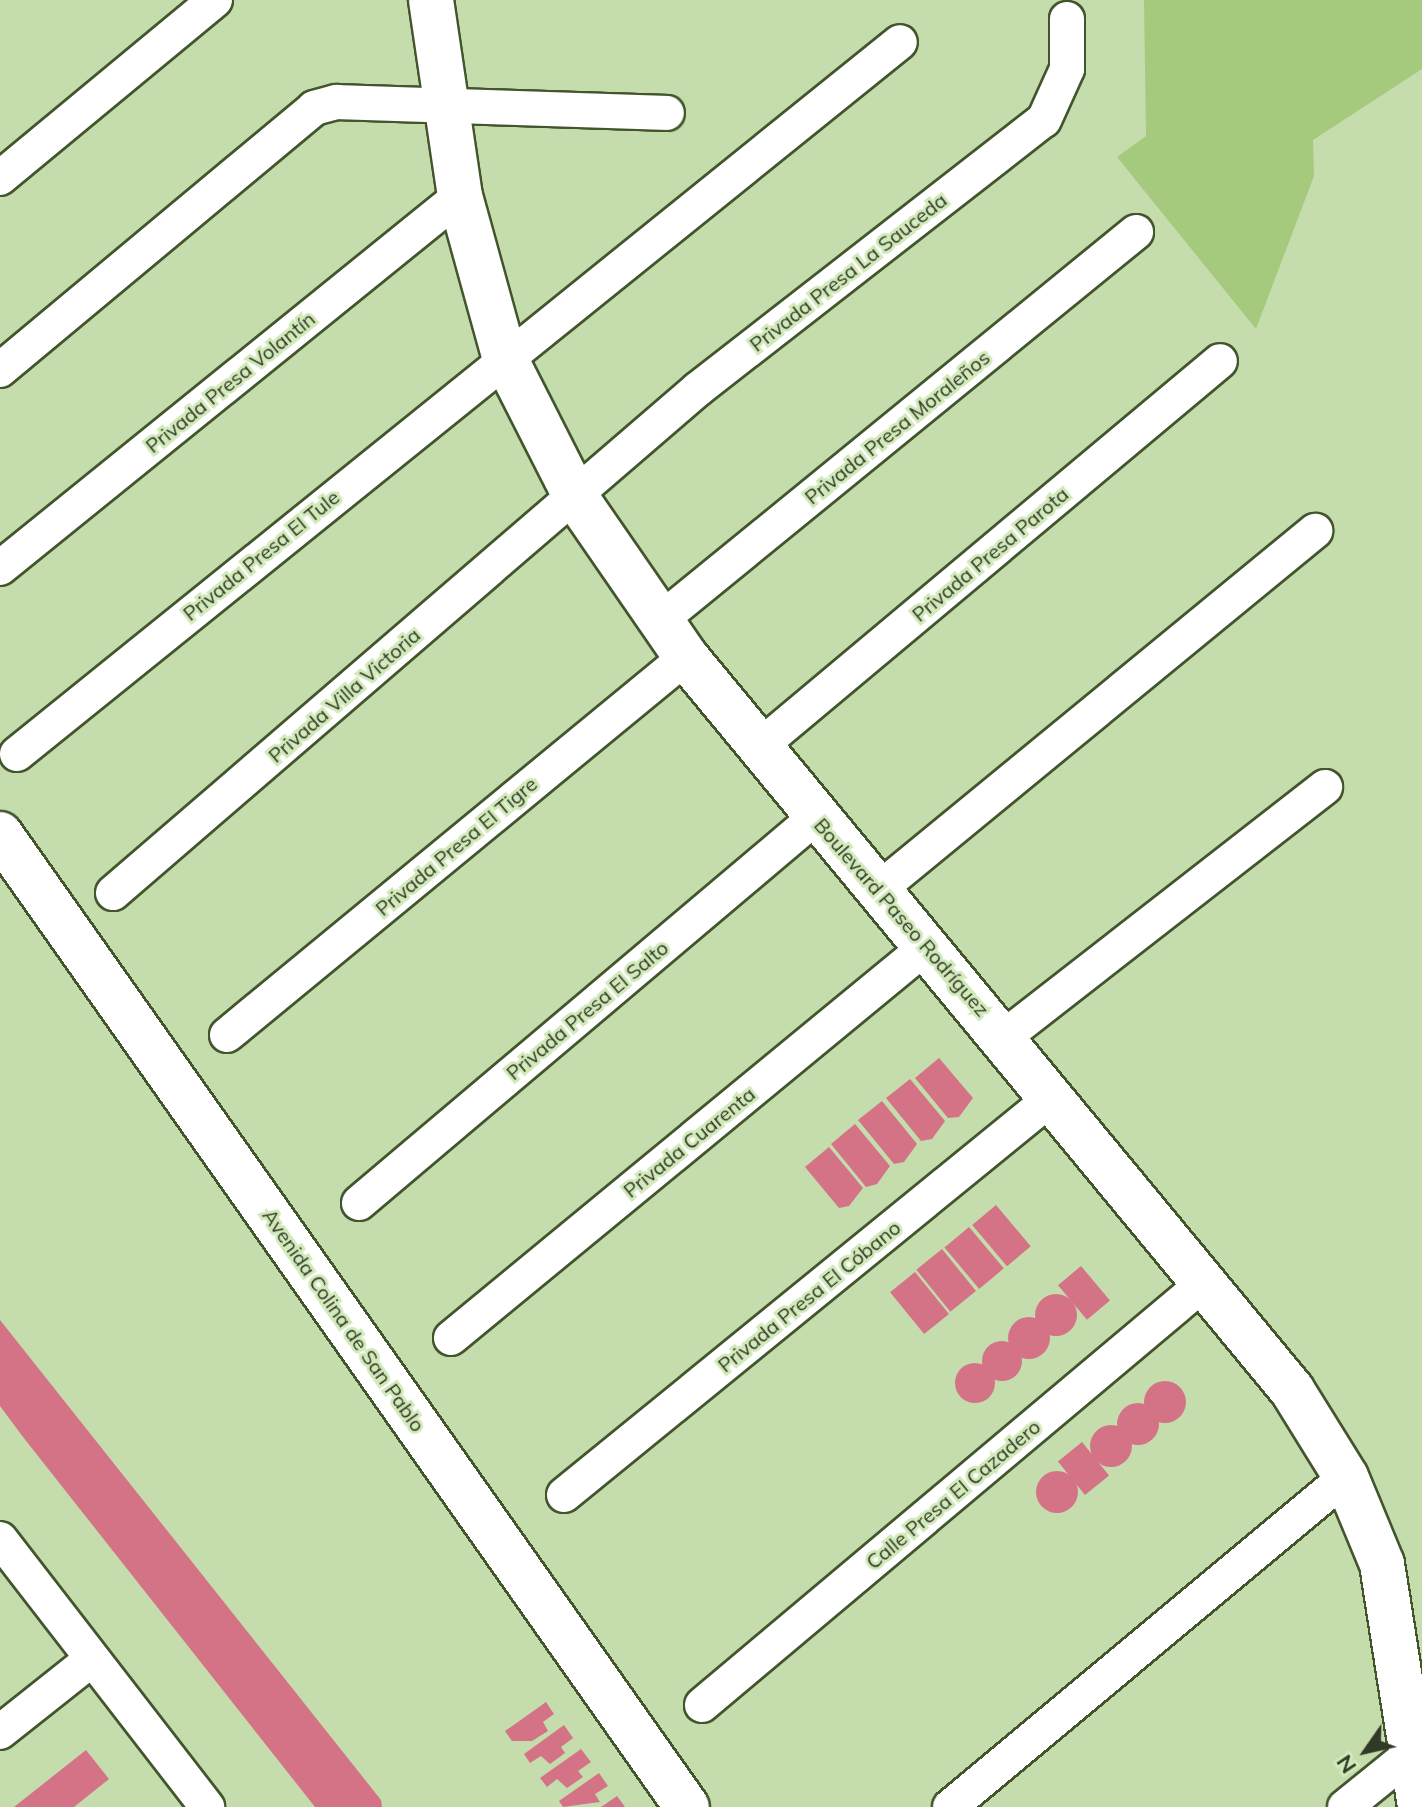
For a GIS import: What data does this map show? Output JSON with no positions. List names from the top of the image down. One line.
{"streets":{"street":["Privada Presa La Sauceda","Privada Presa Volantín","Privada Presa Moraleños","Privada Presa Parota","Privada Presa El Tule","Privada Villa Victoria","Privada Presa El Tigre","Boulevard Paseo Rodríguez","Privada Presa El Salto","Privada Cuarenta","Privada Presa El Cóbano","Avenida Colina de San Pablo","Calle Presa El Cazadero"]},"crossings":[["Privada Presa La Sauceda","Privada Villa Victoria"],["Privada Presa La Sauceda","Boulevard Paseo Rodríguez"],["Privada Presa Volantín","Boulevard Paseo Rodríguez"],["Privada Presa Moraleños","Boulevard Paseo Rodríguez"],["Privada Presa Parota","Boulevard Paseo Rodríguez"],["Privada Presa El Tule","Boulevard Paseo Rodríguez"],["Privada Villa Victoria","Boulevard Paseo Rodríguez"],["Privada Presa El Tigre","Boulevard Paseo Rodríguez"],["Boulevard Paseo Rodríguez","Privada Presa El Salto"],["Boulevard Paseo Rodríguez","Privada Cuarenta"],["Boulevard Paseo Rodríguez","Privada Presa El Cóbano"],["Boulevard Paseo Rodríguez","Calle Presa El Cazadero"]],"north":"bottom left"}
